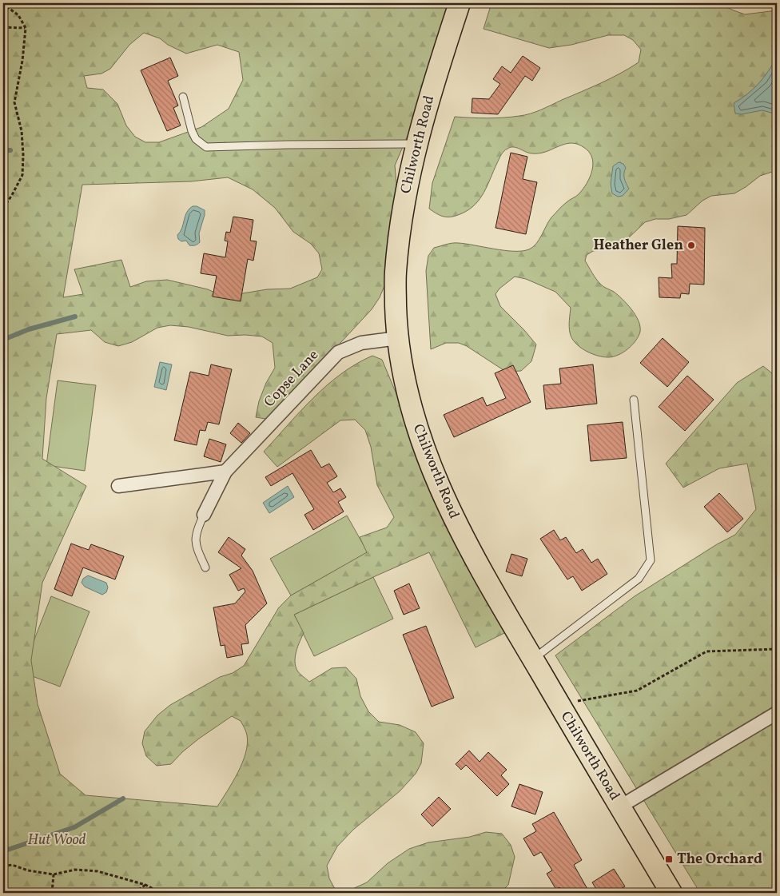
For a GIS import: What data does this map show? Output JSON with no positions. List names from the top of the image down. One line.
{"streets":{"main road":["Chilworth Road"],"street":["Copse Lane"]},"crossings":[["Chilworth Road","Copse Lane"]],"parks":["Hut Wood"],"places":{"other":["Heather Glen"],"transit":["The Orchard"]}}
